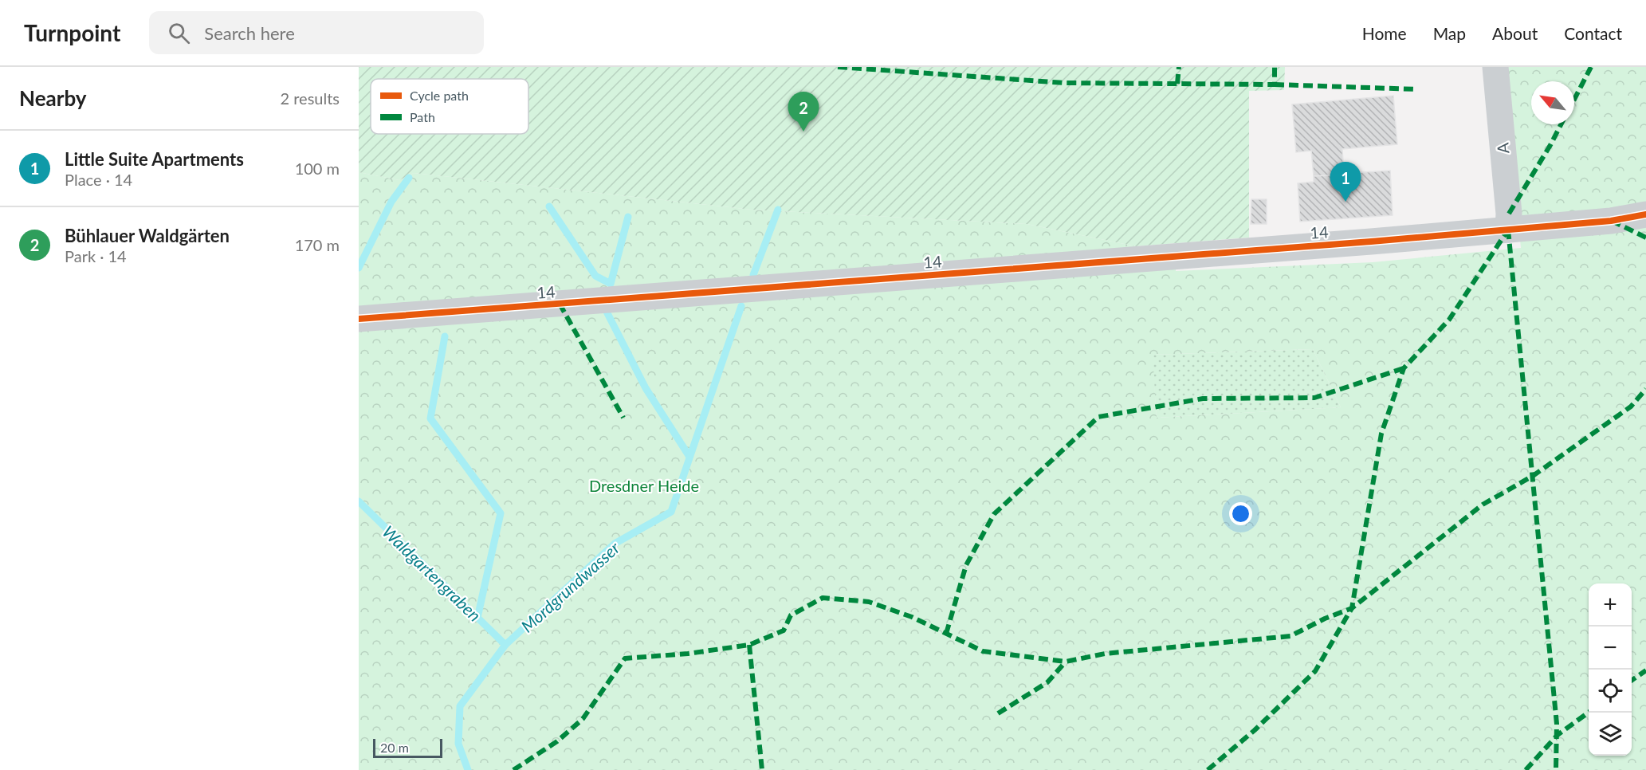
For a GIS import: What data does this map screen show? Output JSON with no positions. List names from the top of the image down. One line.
{"streets":{"street":["A","14"]},"crossings":[["A","14"]],"water":["Waldgartengraben","Mordgrundwasser"],"parks":["Dresdner Heide"],"legend":["Cycle path","Path"],"scale_bar":"20 m","north":"top left","page":{"header":"Turnpoint","search":"Search here","nav":["Home","Map","About","Contact"],"heading":["Nearby","2 results"],"pins":["2","1"],"list":[{"mark":"1","name":"Little Suite Apartments","note":"Place · 14","value":"100 m"},{"mark":"2","name":"Bühlauer Waldgärten","note":"Park · 14","value":"170 m"}],"map_buttons":["+","−"],"scale":"20 m"}}
